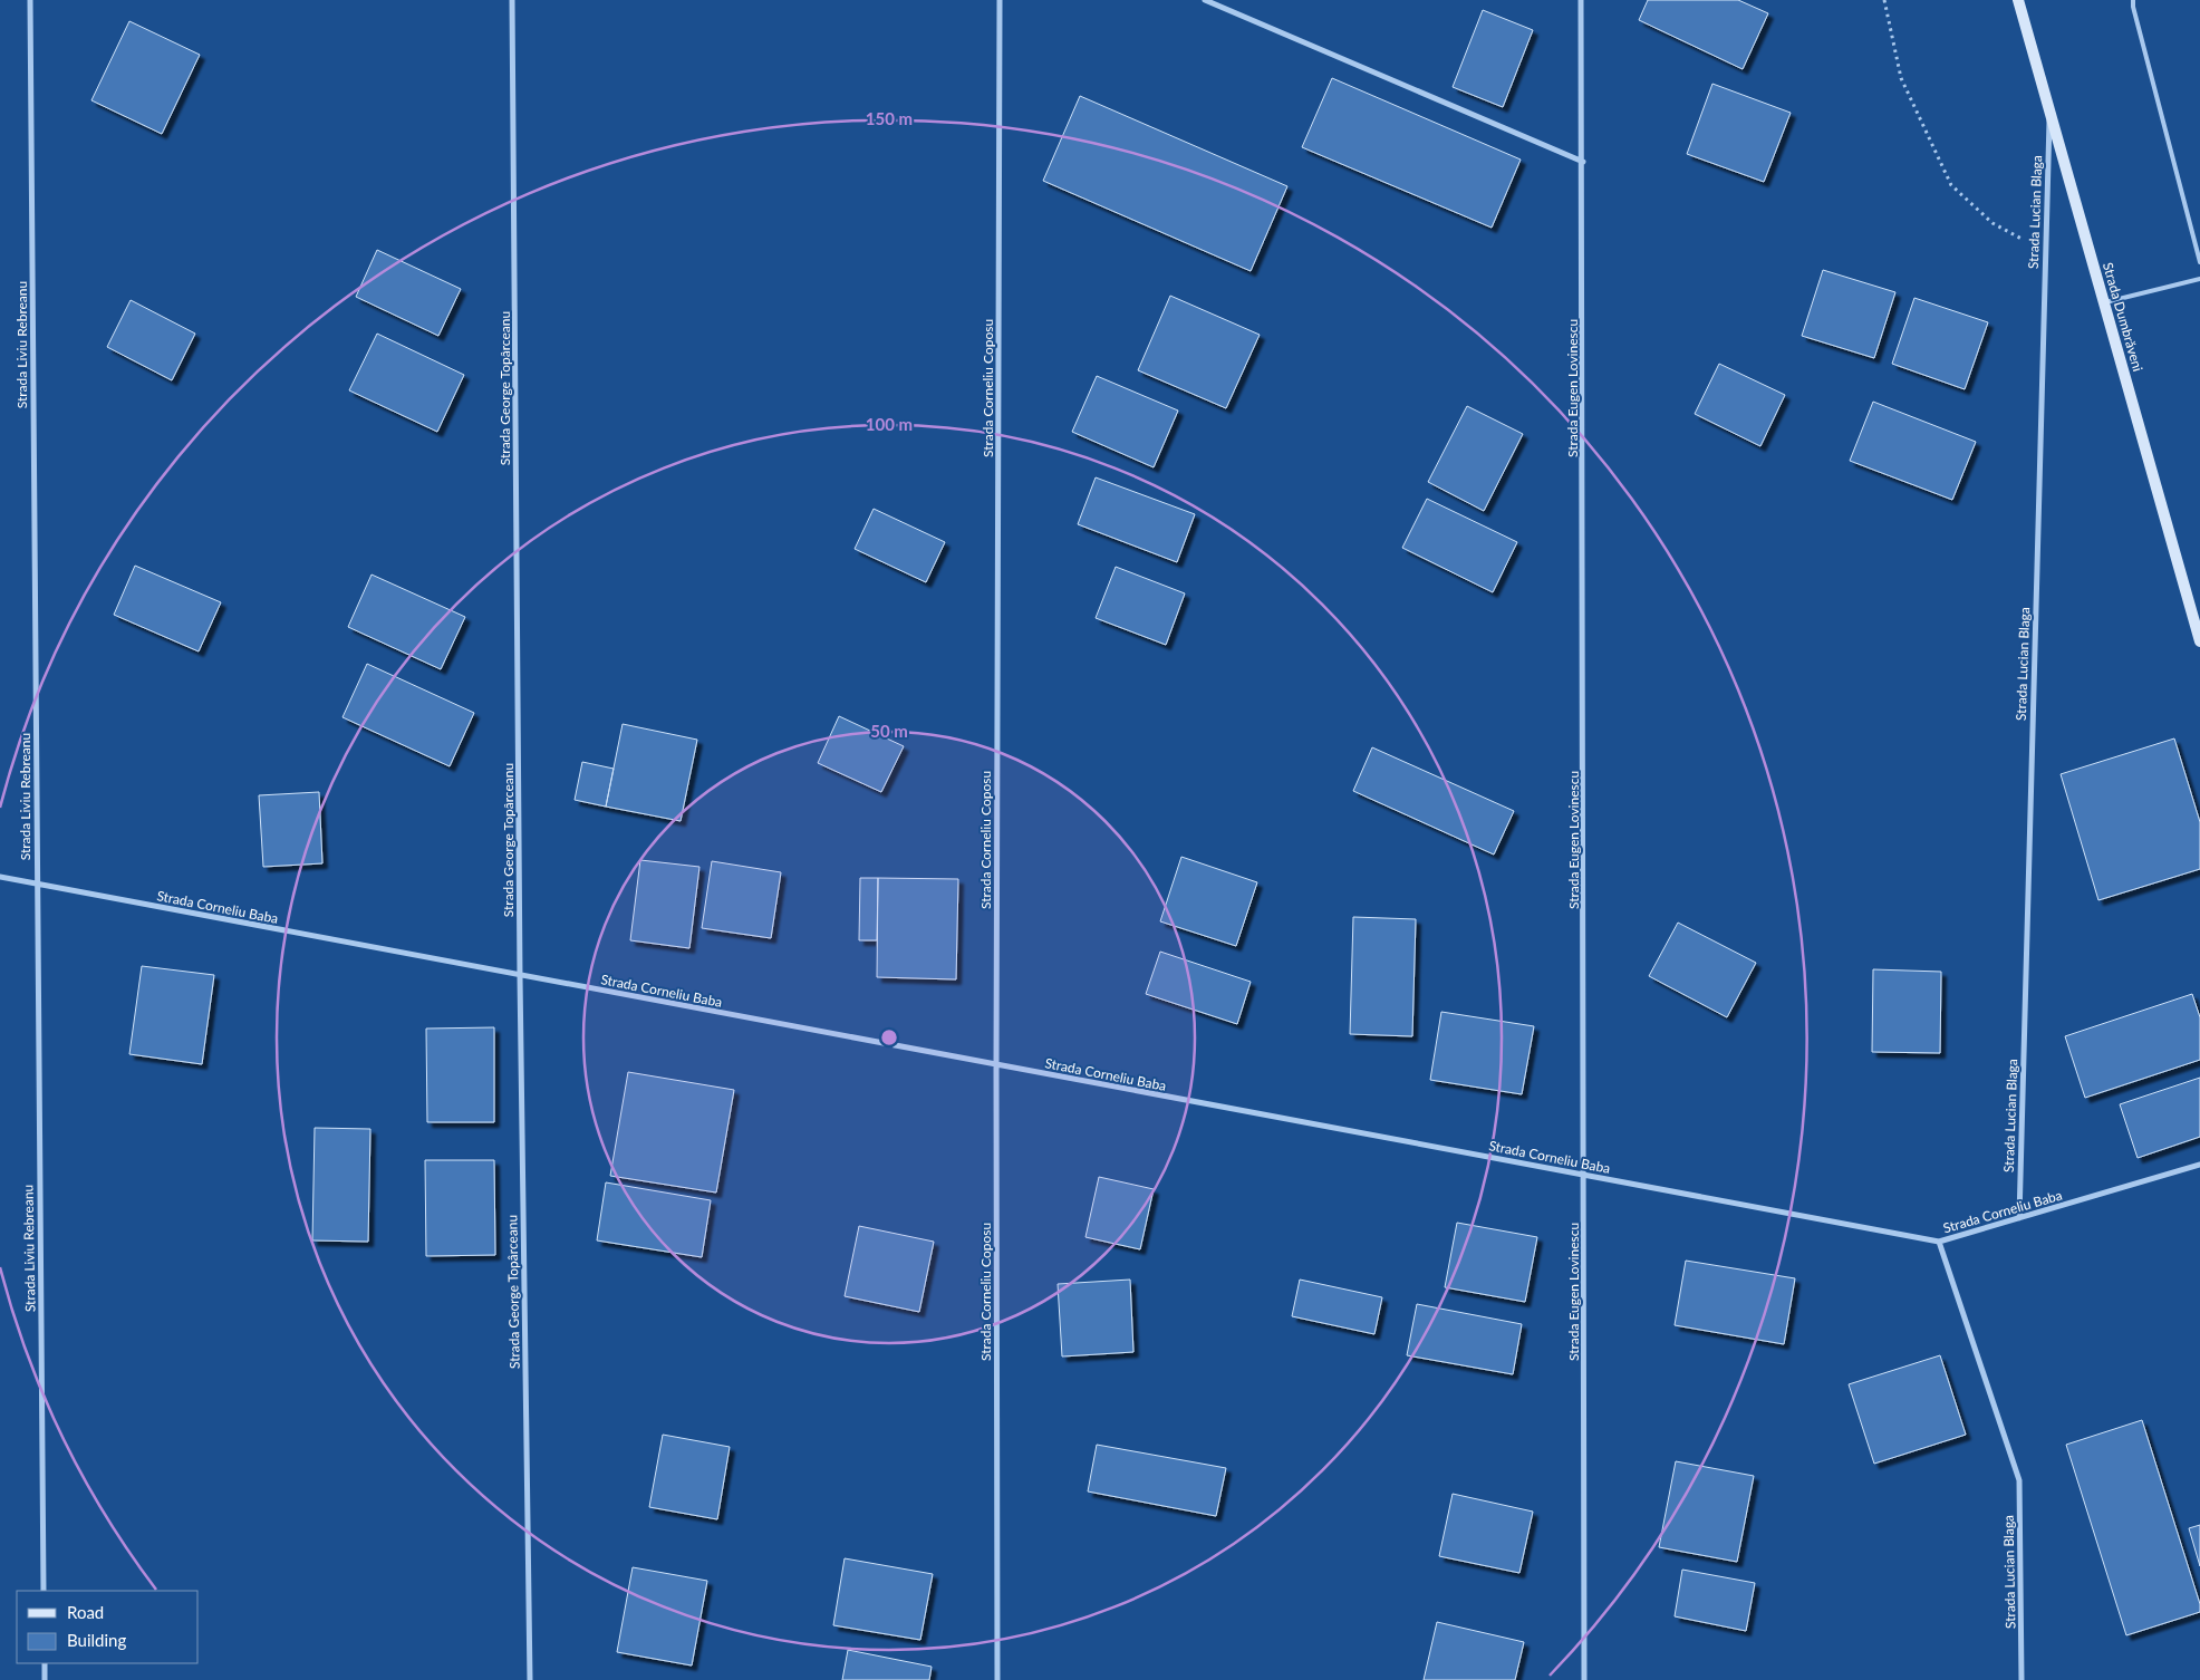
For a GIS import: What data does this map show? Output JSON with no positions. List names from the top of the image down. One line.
{"streets":{"street":["Strada Lucian Blaga","Strada Dumbrăveni","Strada Liviu Rebreanu","Strada George Topârceanu","Strada Corneliu Coposu","Strada Eugen Lovinescu","Strada Corneliu Baba"]},"crossings":[["Strada Lucian Blaga","Strada Dumbrăveni"],["Strada Lucian Blaga","Strada Corneliu Baba"],["Strada Liviu Rebreanu","Strada Corneliu Baba"],["Strada George Topârceanu","Strada Corneliu Baba"],["Strada Corneliu Coposu","Strada Corneliu Baba"],["Strada Eugen Lovinescu","Strada Corneliu Baba"]],"legend":["Road","Building"],"rings":["150 m","100 m","50 m"]}
